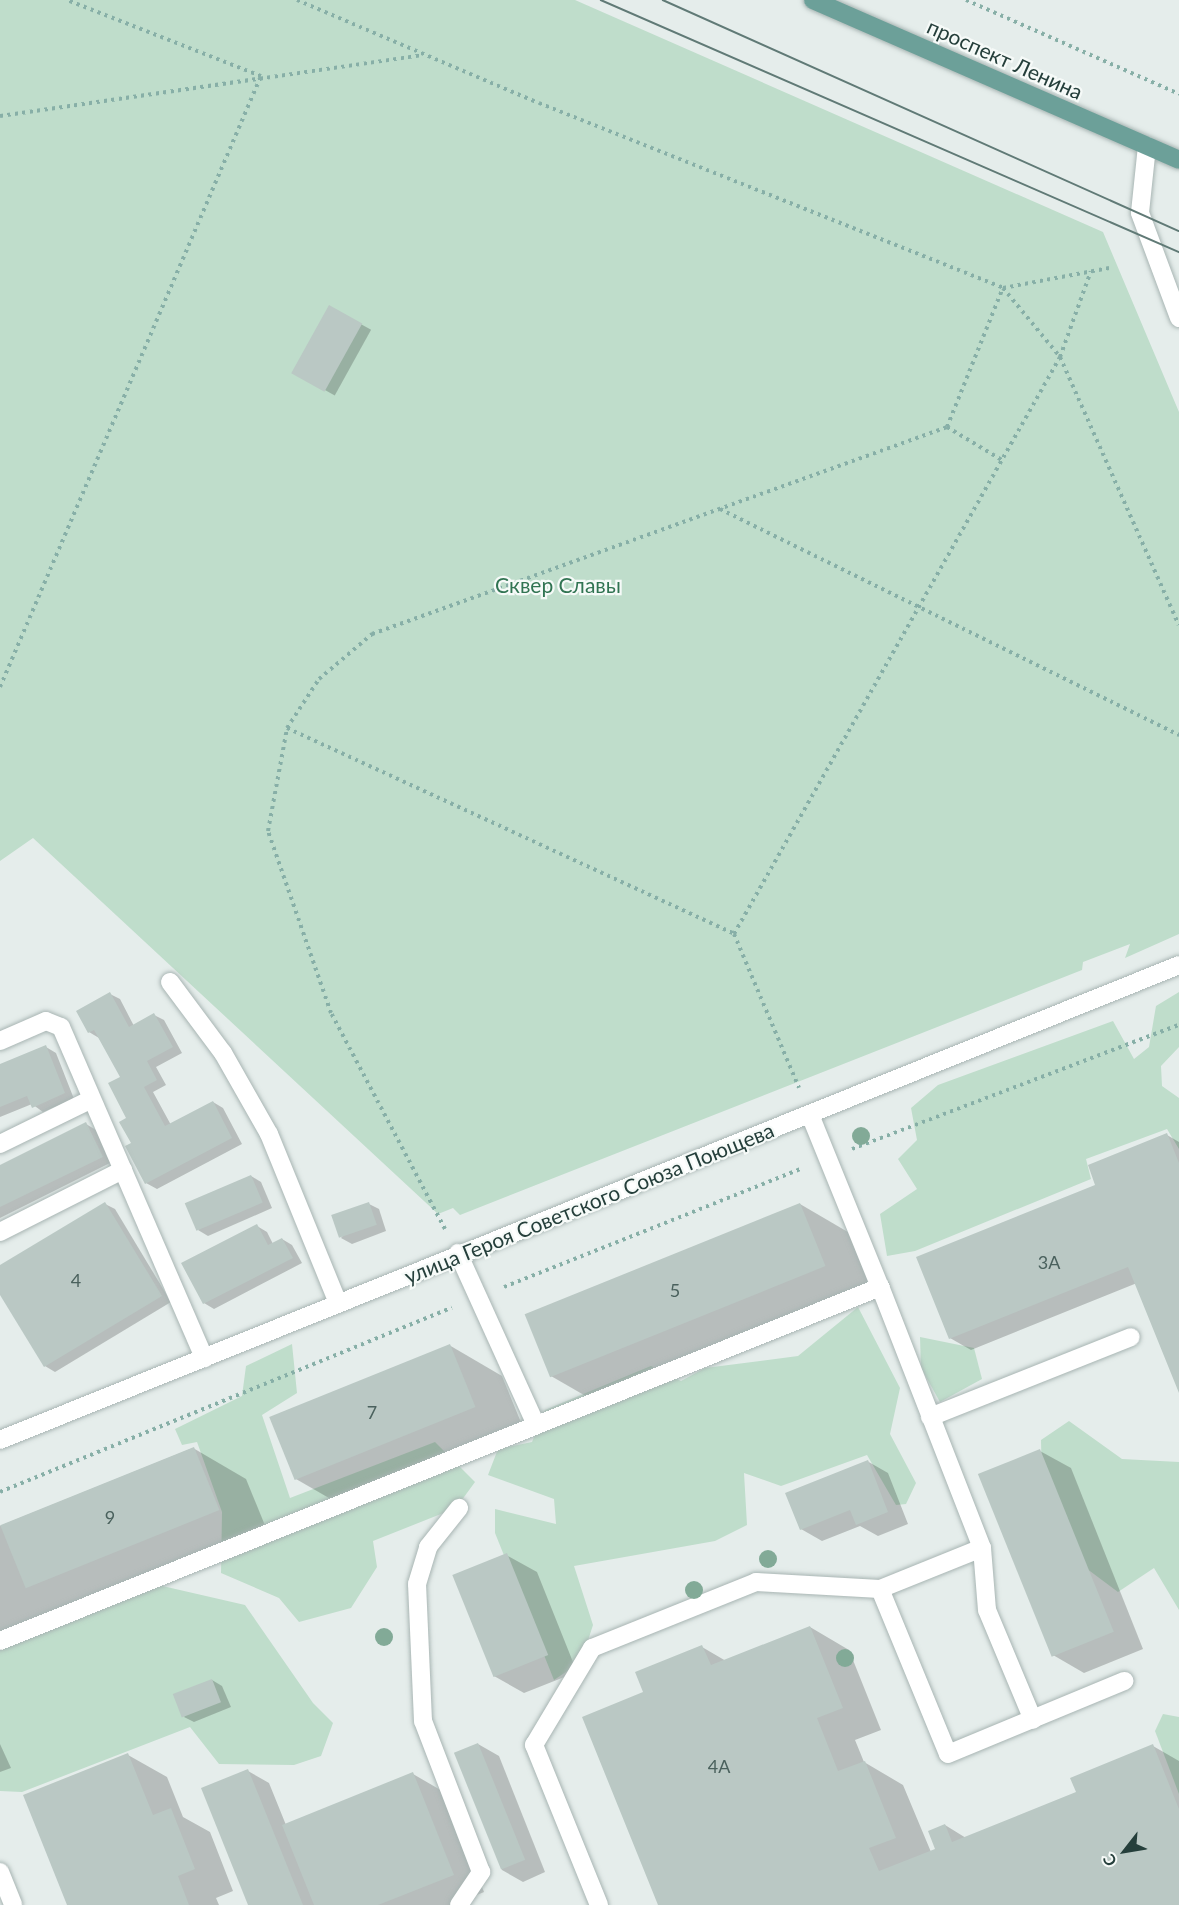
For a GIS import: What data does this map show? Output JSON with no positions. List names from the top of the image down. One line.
{"streets":{"main road":["проспект Ленина"],"street":["улица Героя Советского Союза Поющева"]},"parks":["Сквер Славы"],"house_numbers":["3А","4","5","7","9","4А"],"north":"bottom left"}
